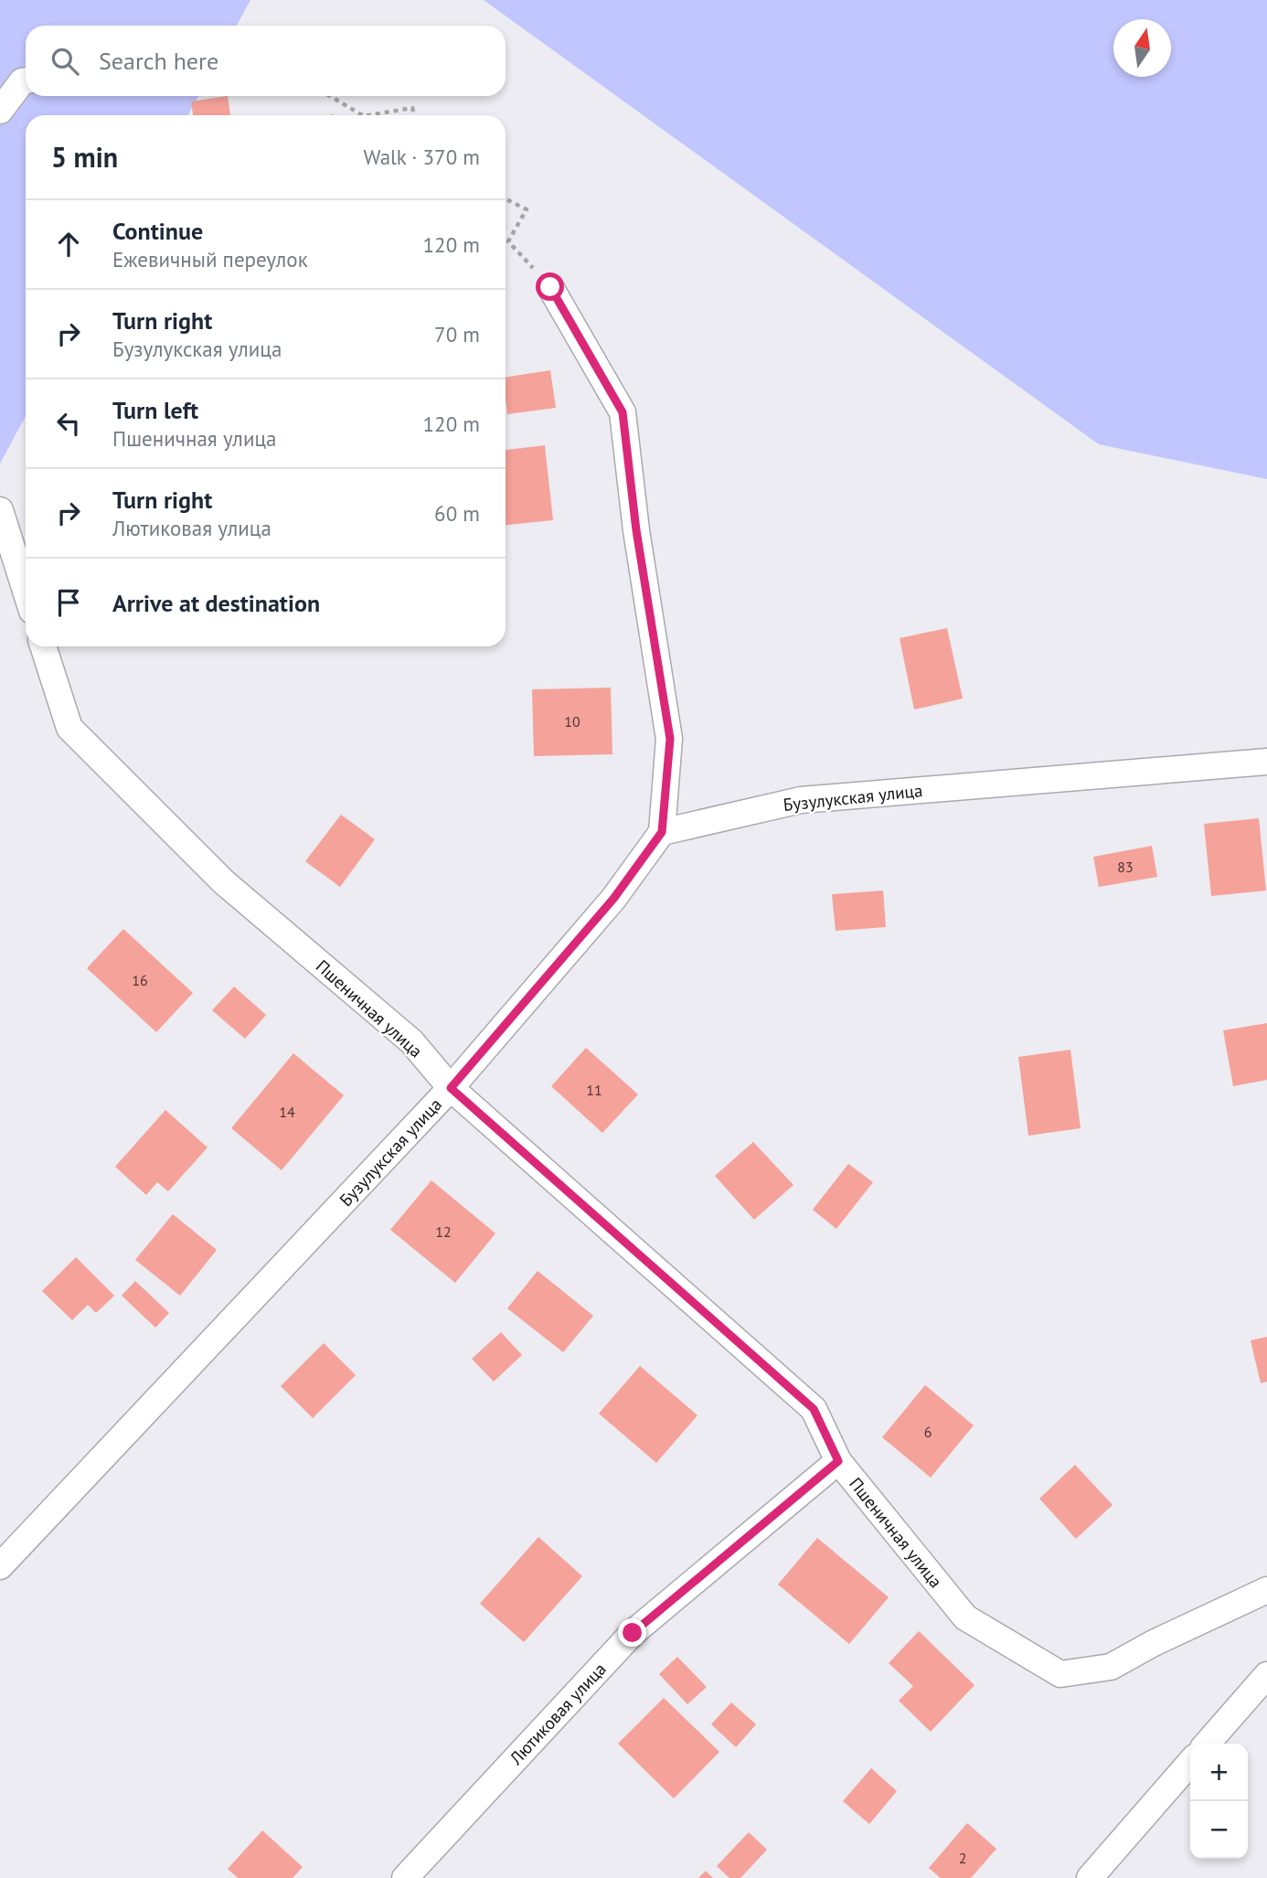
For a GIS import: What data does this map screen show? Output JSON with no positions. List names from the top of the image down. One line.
{"streets":{"street":["Бузулукская улица","Пшеничная улица","Лютиковая улица"]},"crossings":[["Бузулукская улица","Пшеничная улица"],["Пшеничная улица","Лютиковая улица"]],"house_numbers":["10","83","16","11","14","12","6","2"],"north":"top","page":{"search":"Search here","heading":["5 min","Walk · 370 m"],"list":[["Continue","Ежевичный переулок","120 m"],["Turn right","Бузулукская улица","70 m"],["Turn left","Пшеничная улица","120 m"],["Turn right","Лютиковая улица","60 m"],"Arrive at destination"],"map_buttons":["+","−"]}}
